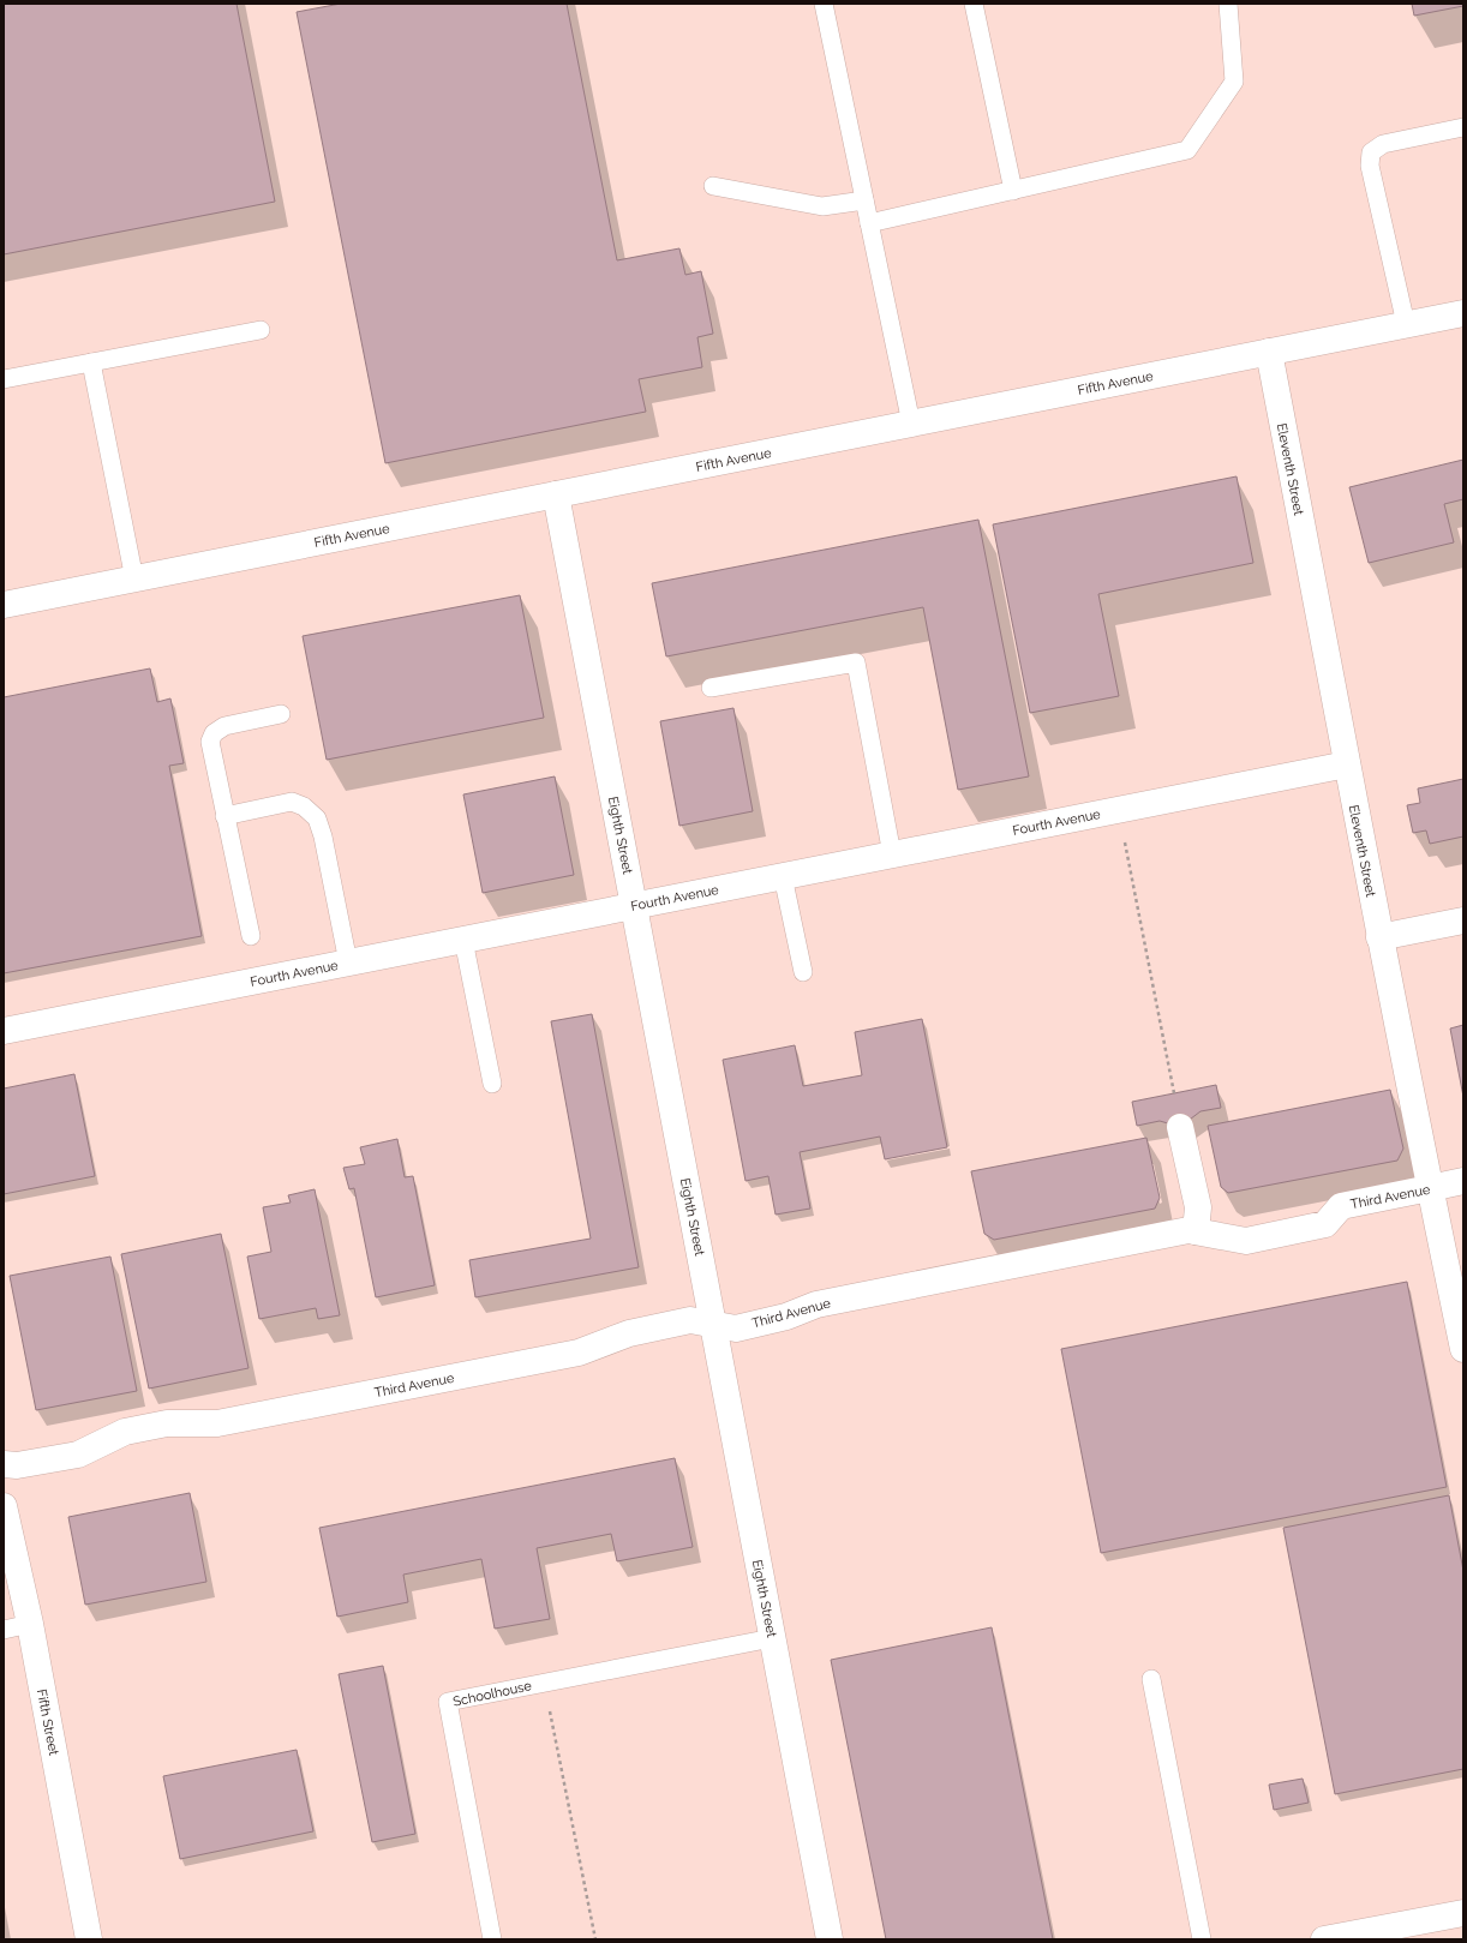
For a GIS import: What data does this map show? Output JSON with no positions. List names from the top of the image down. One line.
{"streets":{"street":["Fifth Avenue","Eleventh Street","Fourth Avenue","Eighth Street","Third Avenue","Fifth Street"],"lane":["Schoolhouse"]},"crossings":[["Fifth Avenue","Eleventh Street"],["Fifth Avenue","Eighth Street"],["Eleventh Street","Fourth Avenue"],["Eleventh Street","Third Avenue"],["Fourth Avenue","Eighth Street"],["Eighth Street","Third Avenue"],["Eighth Street","Schoolhouse"]]}
